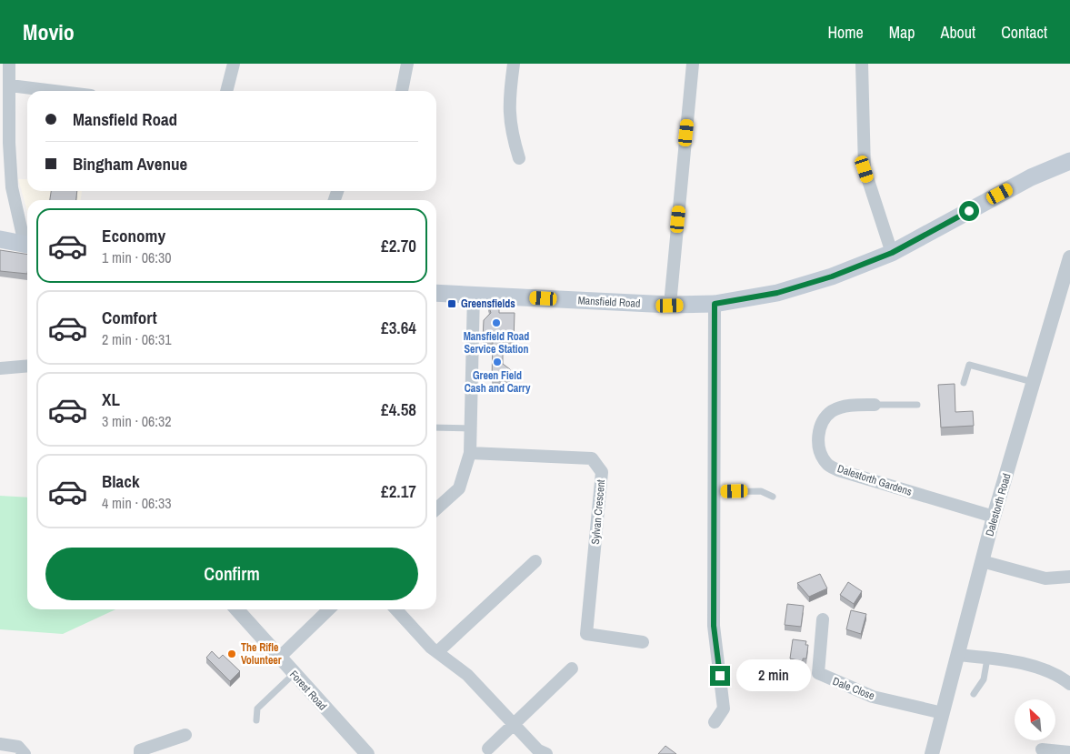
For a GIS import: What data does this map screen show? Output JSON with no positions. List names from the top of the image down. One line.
{"streets":{"main road":["Mansfield Road"],"street":["Dalestorth Gardens","Dalestorth Road","Sylvan Crescent","Dale Close","Forest Road"]},"crossings":[["Dalestorth Gardens","Dalestorth Road"],["Dalestorth Road","Dale Close"]],"places":{"transit":["Greensfields"],"other":["Mansfield Road Service Station","Green Field Cash and Carry","The Rifle Volunteer"]},"north":"top left","page":{"header":"Movio","nav":["Home","Map","About","Contact"],"banner":["Mansfield Road","Bingham Avenue"],"list":[{"name":"Economy","note":"1 min · 06:30","value":"£2.70"},{"name":"Comfort","note":"2 min · 06:31","value":"£3.64"},{"name":"XL","note":"3 min · 06:32","value":"£4.58"},{"name":"Black","note":"4 min · 06:33","value":"£2.17"}],"buttons":"Confirm","bubble":"2 min"}}
